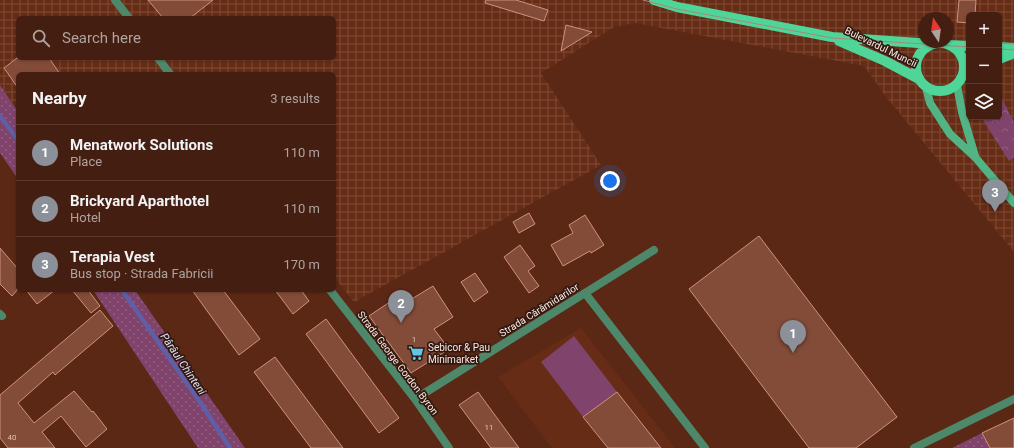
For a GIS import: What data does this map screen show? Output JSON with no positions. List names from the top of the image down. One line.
{"streets":{"main road":["Bulevardul Muncii"],"street":["Strada Cărămidarilor","Strada George Gordon Byron"]},"crossings":[["Strada Cărămidarilor","Strada George Gordon Byron"]],"water":["Pârâul Chinteni"],"places":{"supermarket":["Sebicor & Pau Minimarket"]},"house_numbers":["1","11","40"],"north":"top","page":{"map_buttons":["+","−"],"search":"Search here","heading":["Nearby","3 results"],"list":[{"mark":"1","name":"Menatwork Solutions","note":"Place","value":"110 m"},{"mark":"2","name":"Brickyard Aparthotel","note":"Hotel","value":"110 m"},{"mark":"3","name":"Terapia Vest","note":"Bus stop · Strada Fabricii","value":"170 m"}],"pins":["3","2","1"]}}
